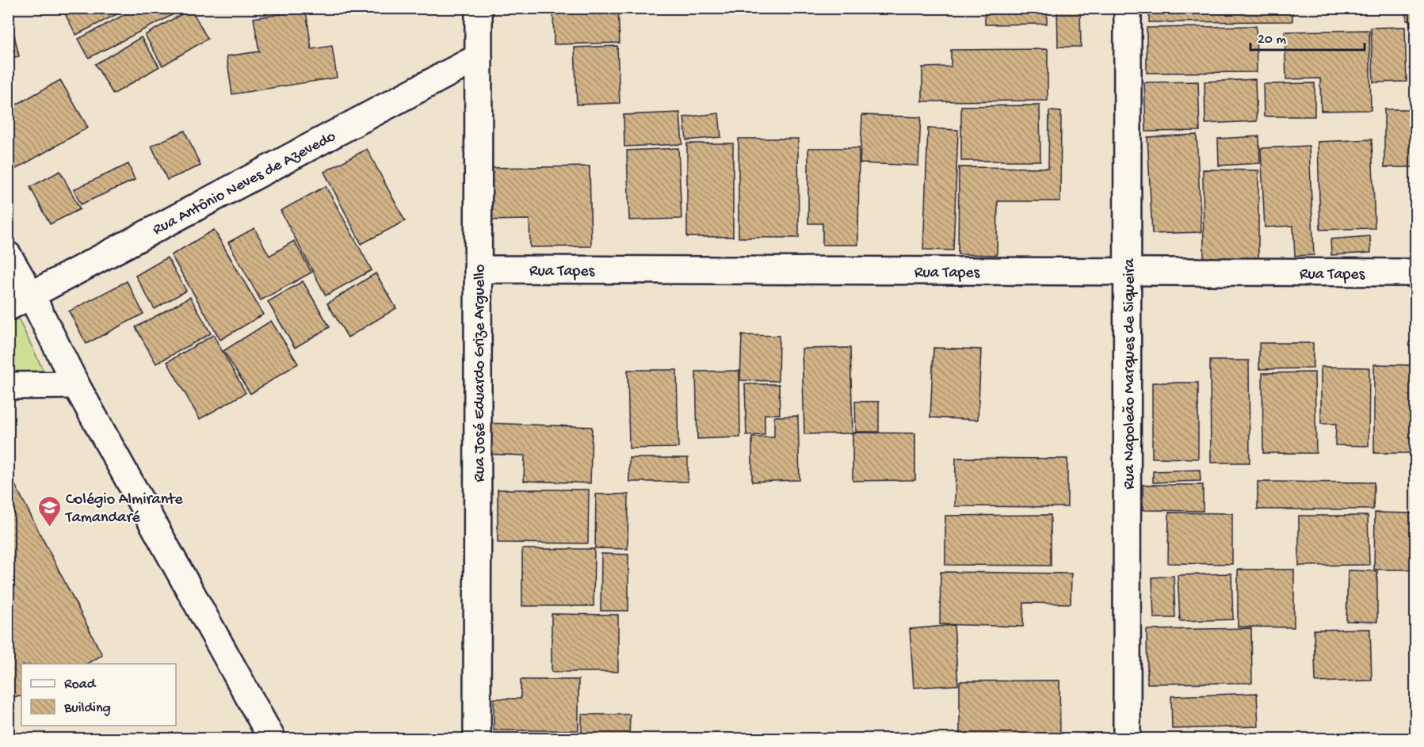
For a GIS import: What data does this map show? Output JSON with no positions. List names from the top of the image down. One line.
{"streets":{"street":["Rua Antônio Neves de Azevedo","Rua Tapes","Rua José Eduardo Grize Arguello","Rua Napoleão Marques de Siqueira"]},"crossings":[["Rua Antônio Neves de Azevedo","Rua José Eduardo Grize Arguello"],["Rua Tapes","Rua José Eduardo Grize Arguello"],["Rua Tapes","Rua Napoleão Marques de Siqueira"]],"places":{"school or university":["Colégio Almirante Tamandaré"]},"legend":["Road","Building"],"scale_bar":"20 m"}
